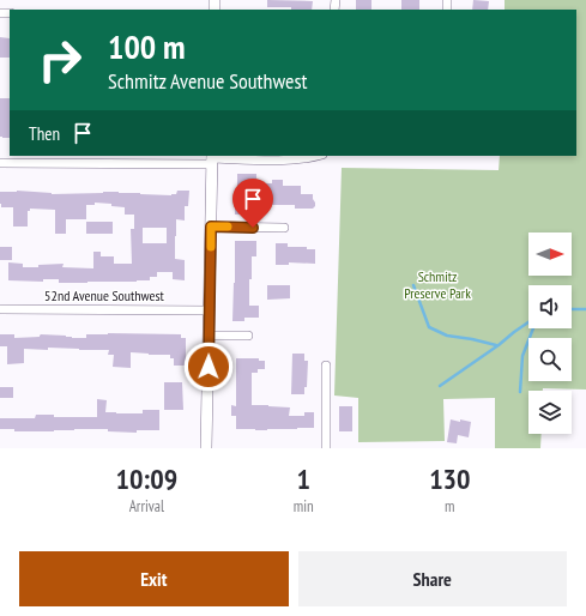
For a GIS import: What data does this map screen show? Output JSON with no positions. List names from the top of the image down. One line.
{"streets":{"street":["52nd Avenue Southwest"]},"parks":["Schmitz Preserve Park"],"north":"right","page":{"turn":["100 m","Schmitz Avenue Southwest"],"then":"Then","eta":["10:09","Arrival","1","min","130","m"],"buttons":["Exit","Share"]}}
